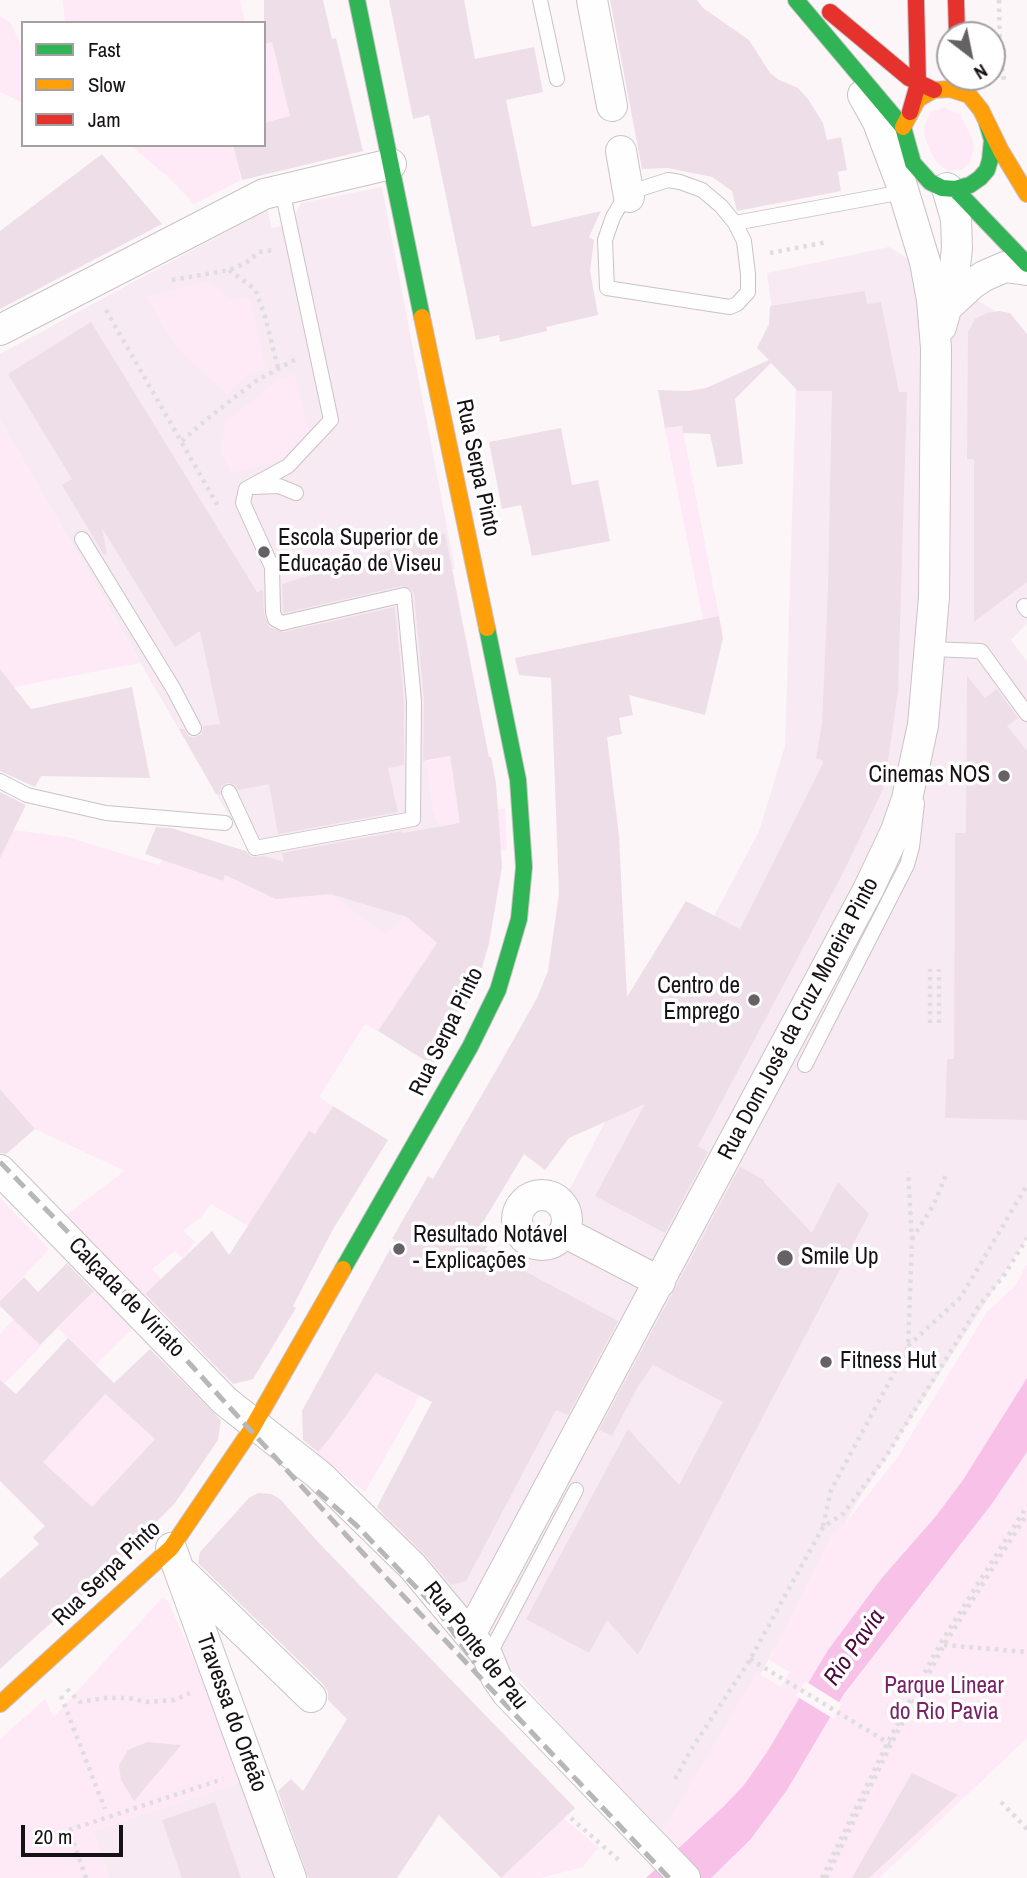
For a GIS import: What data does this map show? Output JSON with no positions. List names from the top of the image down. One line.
{"streets":{"street":["Rua Serpa Pinto","Rua Dom José da Cruz Moreira Pinto","Calçada de Viriato","Rua Ponte de Pau","Travessa do Orfeão"]},"crossings":[["Rua Serpa Pinto","Calçada de Viriato"],["Rua Serpa Pinto","Rua Ponte de Pau"],["Rua Serpa Pinto","Travessa do Orfeão"],["Rua Dom José da Cruz Moreira Pinto","Rua Ponte de Pau"],["Calçada de Viriato","Rua Ponte de Pau"]],"water":["Rio Pavia"],"parks":["Parque Linear do Rio Pavia"],"places":["Escola Superior de Educação de Viseu","Cinemas NOS","Centro de Emprego","Resultado Notável - Explicações","Smile Up","Fitness Hut"],"legend":["Fast","Slow","Jam"],"scale_bar":"20 m","north":"bottom right"}
